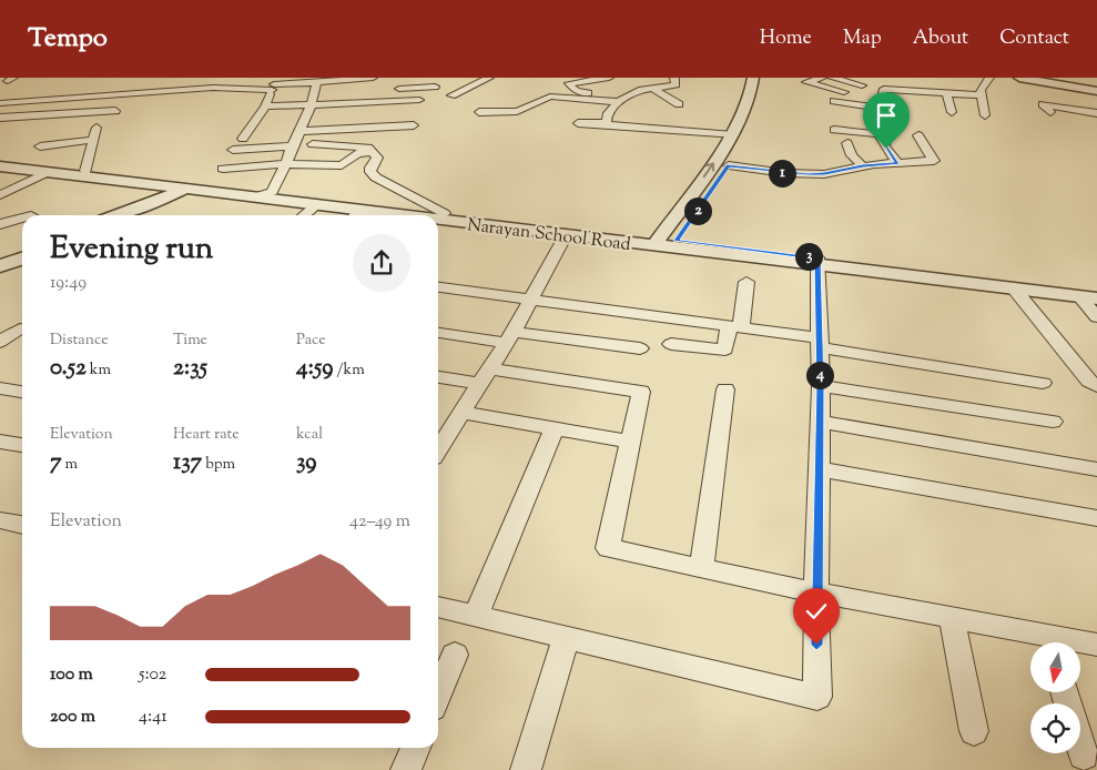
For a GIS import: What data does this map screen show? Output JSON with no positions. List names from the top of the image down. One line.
{"streets":{"street":["Narayan School Road"]},"north":"bottom","page":{"header":"Tempo","nav":["Home","Map","About","Contact"],"pins":["1","2","3","4"],"heading":["Evening run","19:49"],"stats":[["Distance","0.52 km"],["Time","2:35"],["Pace","4:59 /km"],["Elevation","7 m"],["Heart rate","137 bpm"],["kcal","39"]],"chart":["Elevation","42–49 m"],"list":[{"name":"100 m","note":"5:02"},{"name":"200 m","note":"4:41"}]}}
